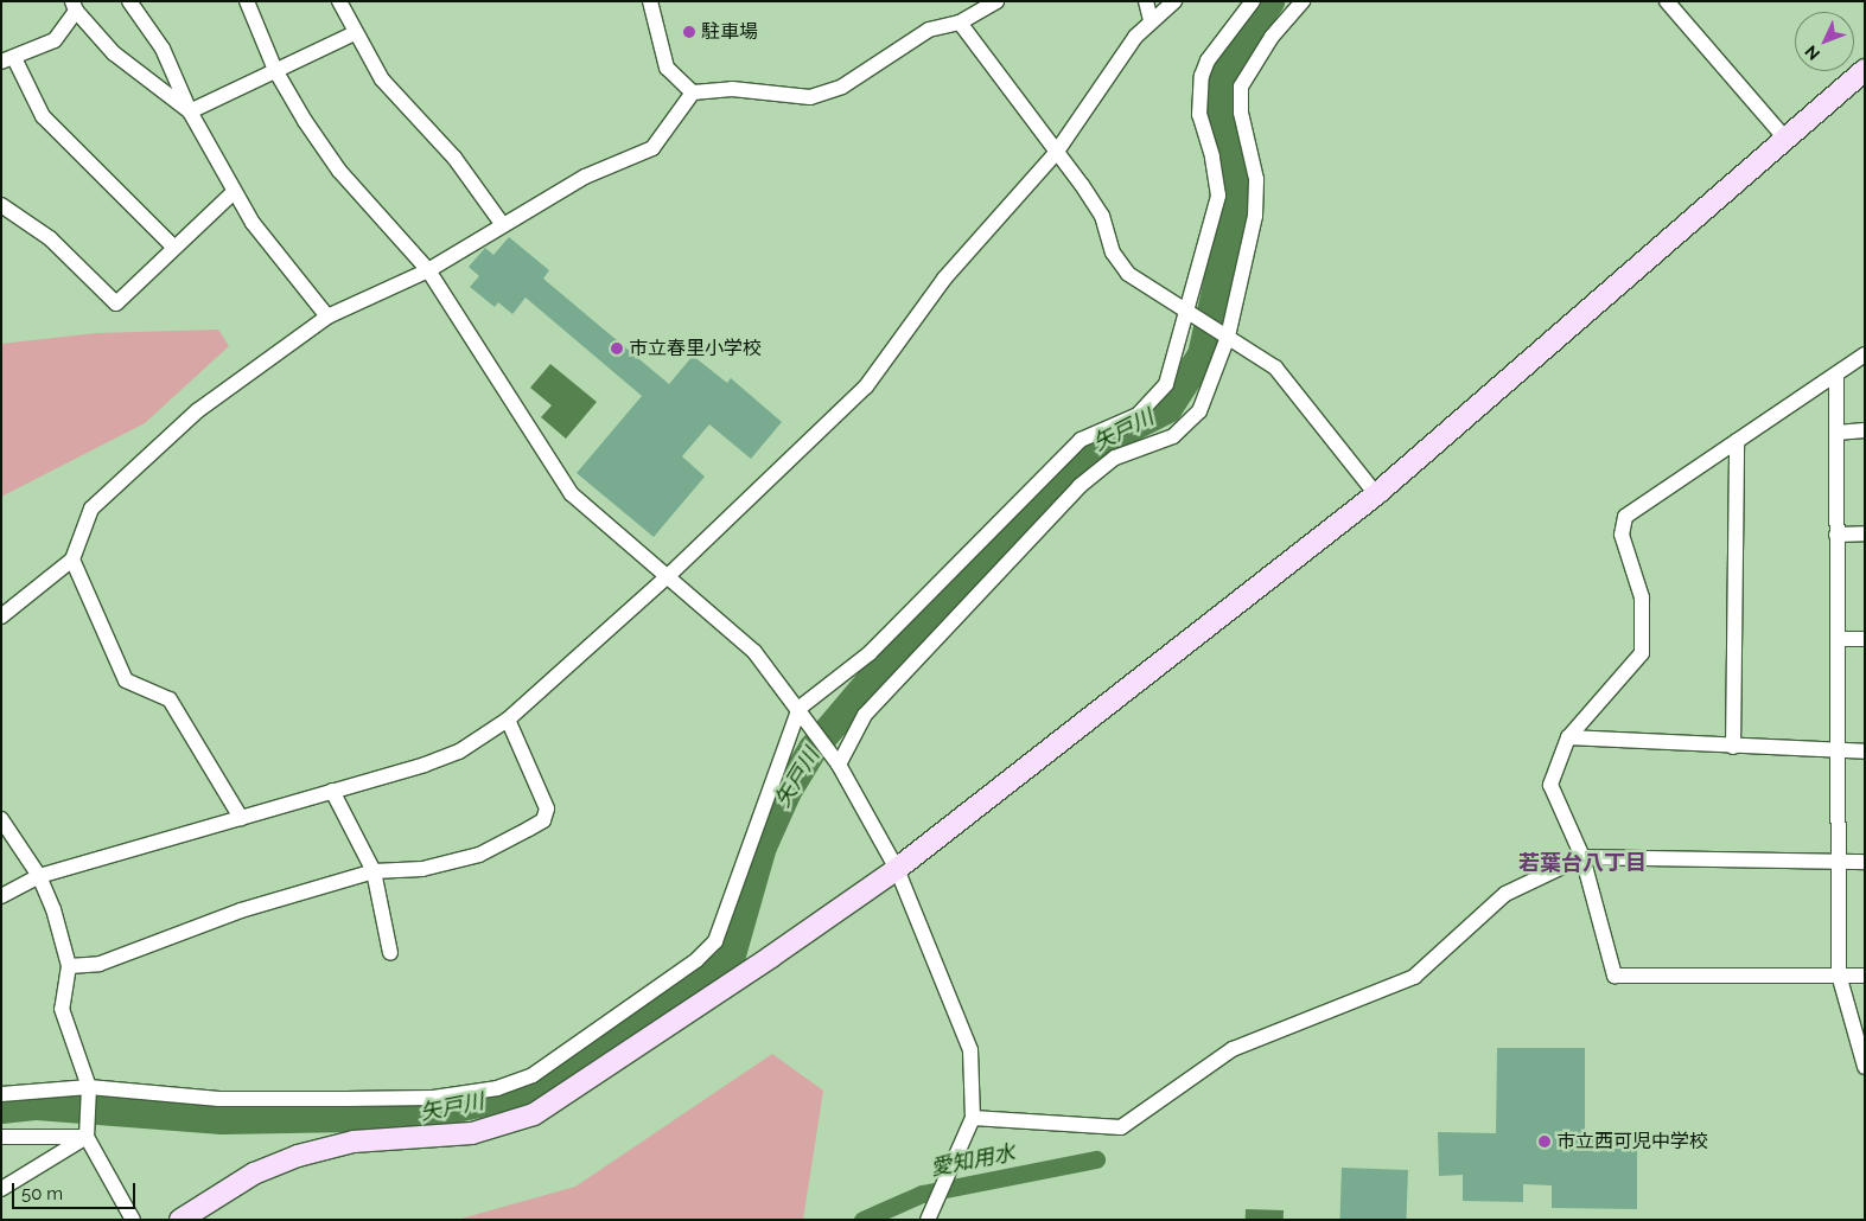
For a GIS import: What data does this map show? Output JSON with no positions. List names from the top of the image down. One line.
{"districts":["若葉台八丁目"],"water":["矢戸川","愛知用水"],"places":["駐車場","市立春里小学校","市立西可児中学校"],"scale_bar":"50 m","north":"bottom left"}
